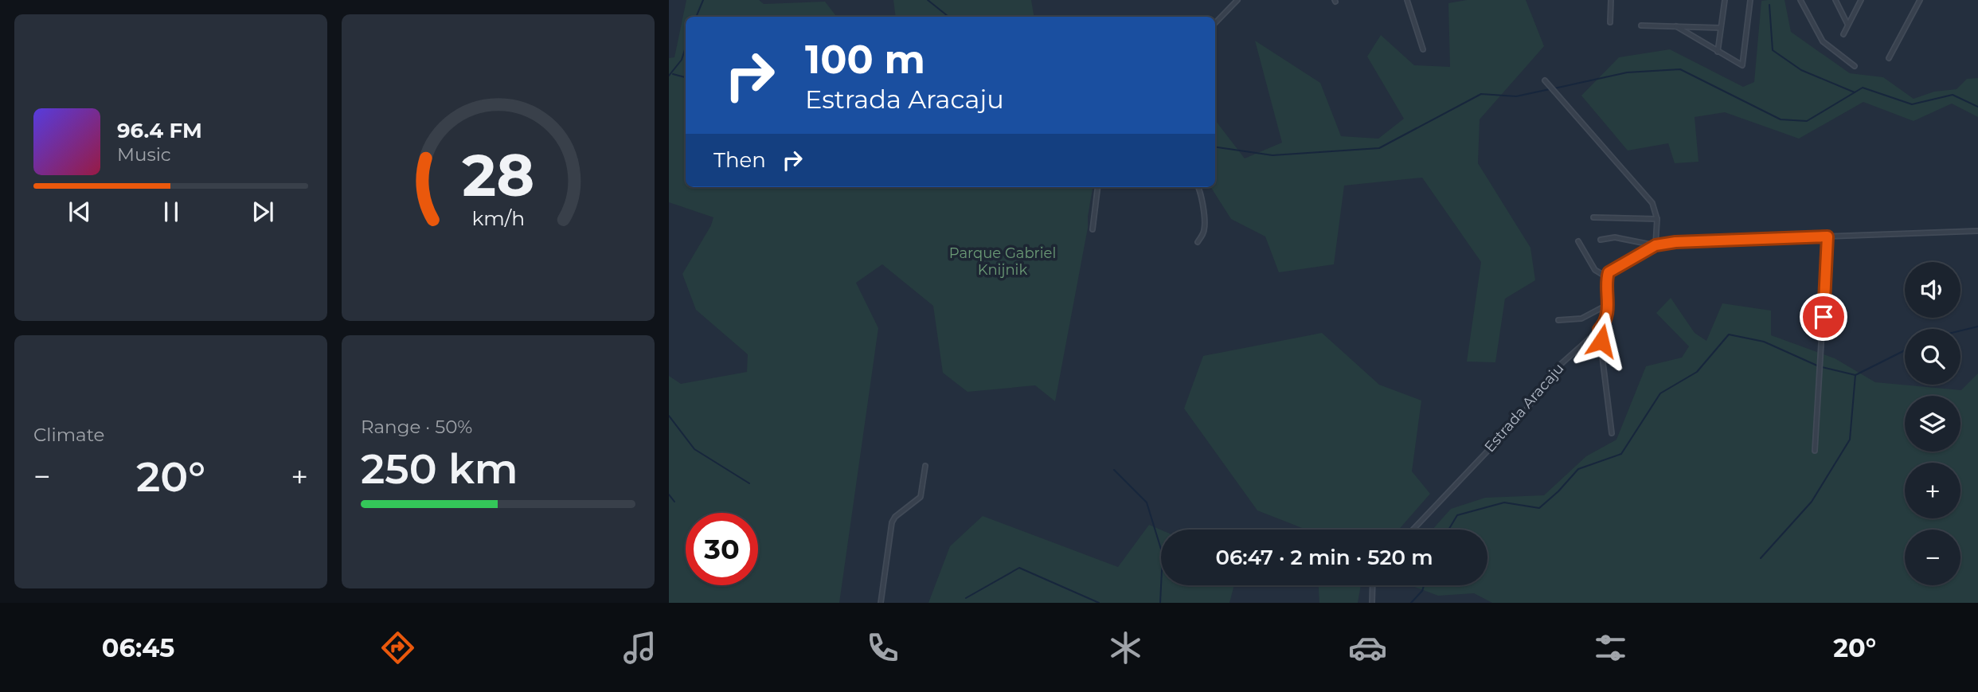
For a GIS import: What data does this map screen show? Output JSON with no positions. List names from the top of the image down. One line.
{"streets":{"street":["Estrada Aracaju"]},"parks":["Parque Gabriel Knijnik"],"page":{"turn":["100 m","Estrada Aracaju"],"song":["96.4 FM","Music"],"then":"Then","map_buttons":["+","−"],"tile":["Climate",["Range · 50%","250 km"]],"heat":["−","20°","+"],"limit":"30","trip":"06:47 · 2 min · 520 m","tabs":["06:45","20°"],"gauge":["28","km/h"]}}
